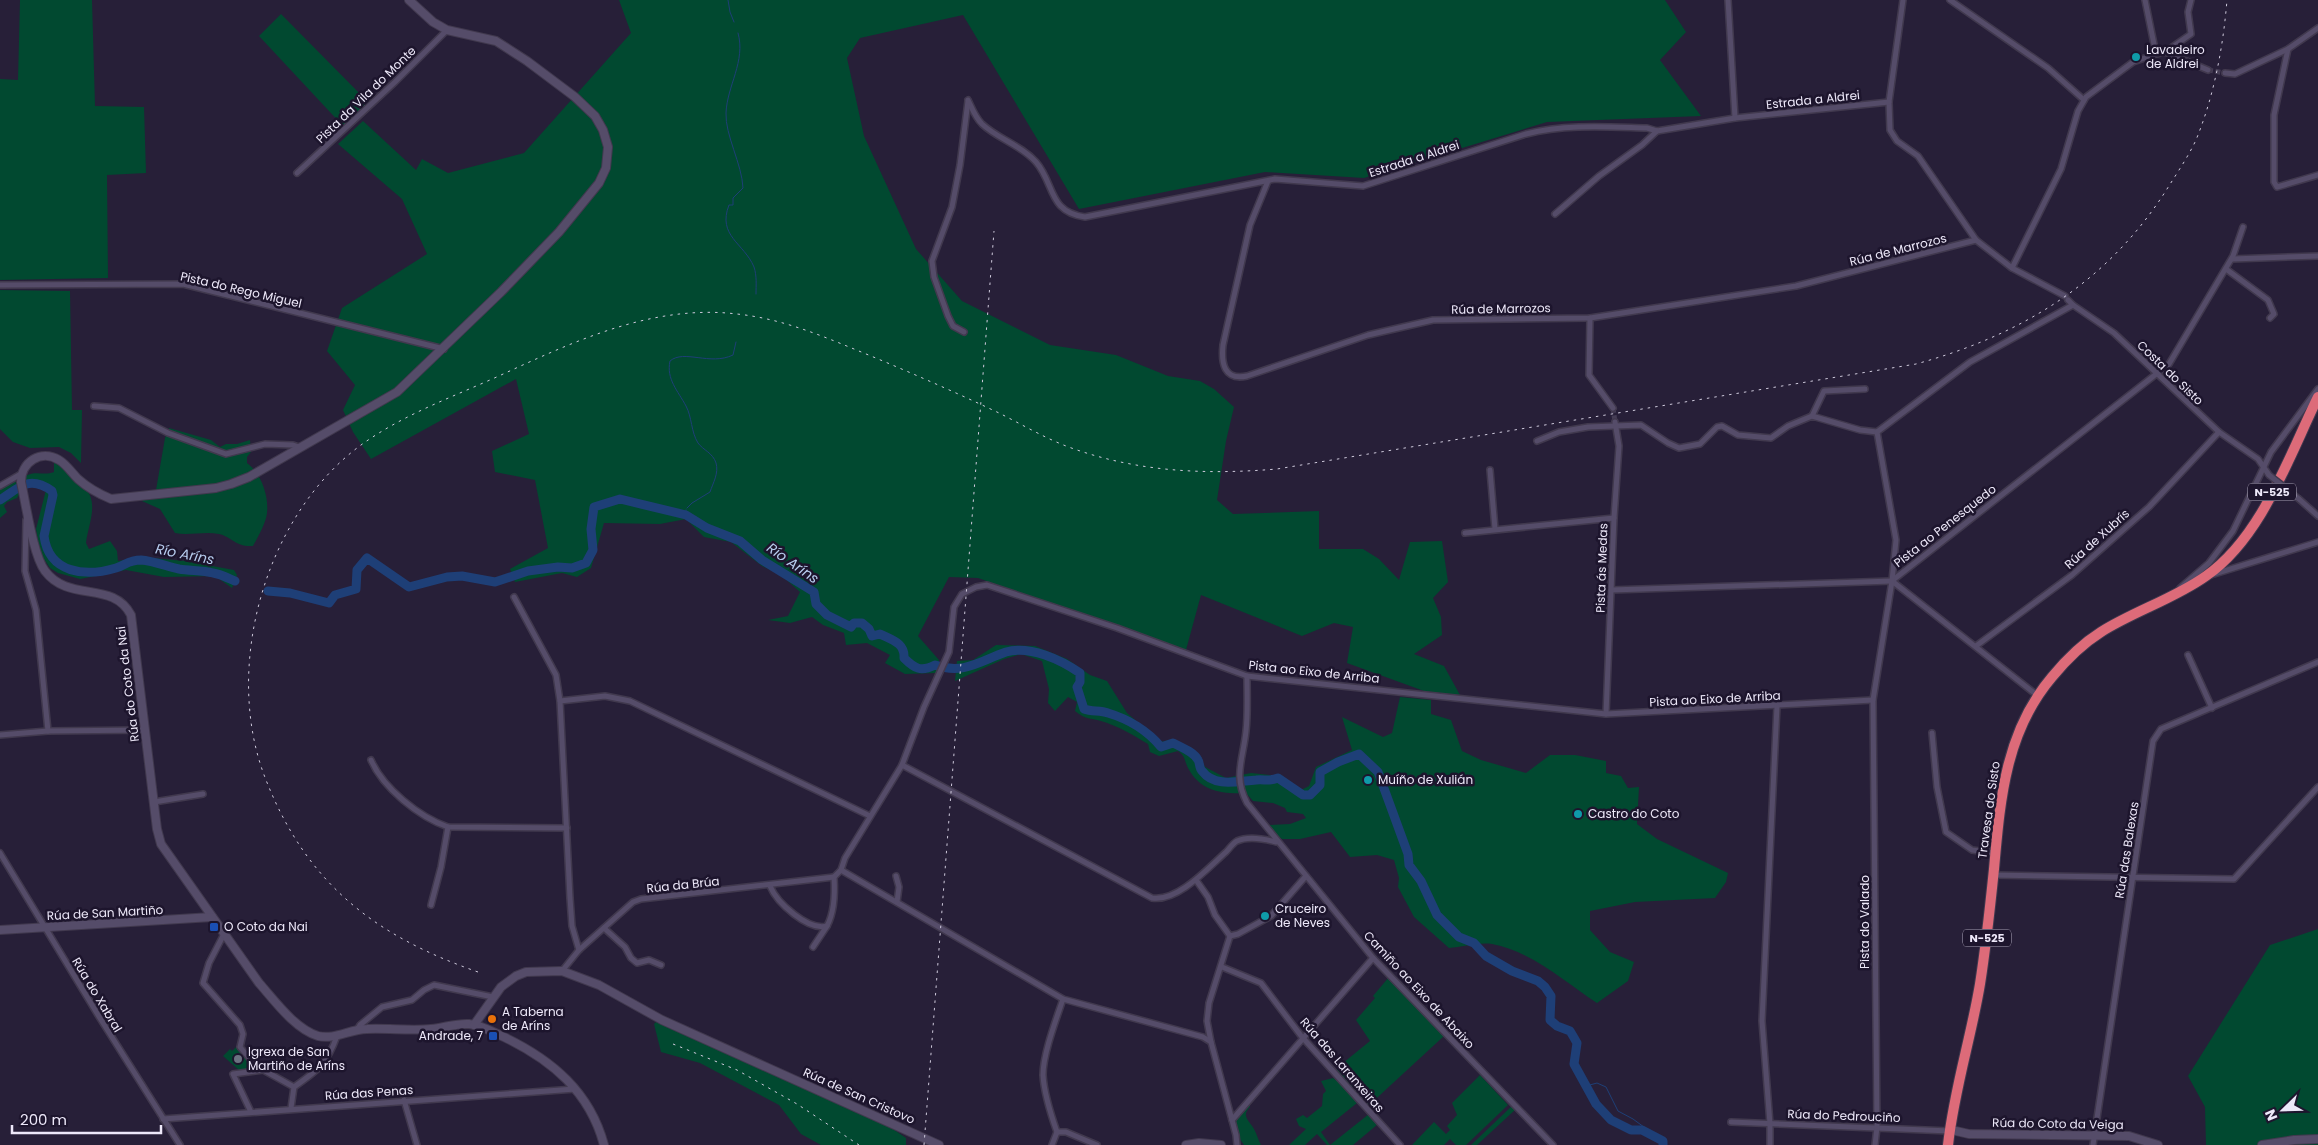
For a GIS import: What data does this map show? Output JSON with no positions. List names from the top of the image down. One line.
{"streets":{"highway":["N-525","Travesa do Sisto"],"street":["Pista da Vila do Monte","Estrada a Aldrei","Rúa de Marrozos","Pista do Rego Miguel","Costa do Sisto","Pista ao Penesquedo","Rúa de Xubrís","Pista ás Medas","Pista ao Eixo de Arriba","Rúa do Coto da Nai","Rúa das Balexas","Rúa da Brúa","Rúa de San Martiño","Pista do Valado","Camiño ao Eixo de Abaixo","Rúa do Xabral","Rúa das Laranxeiras","Rúa das Penas","Rúa de San Cristovo","Rúa do Pedrouciño","Rúa do Coto da Veiga"]},"crossings":[["Estrada a Aldrei","Rúa de Marrozos"],["Estrada a Aldrei","Costa do Sisto"],["Rúa de Marrozos","Costa do Sisto"],["Costa do Sisto","Pista ao Penesquedo"],["Costa do Sisto","Rúa de Xubrís"],["Pista ao Penesquedo","Rúa de Xubrís"],["Pista ao Penesquedo","Travesa do Sisto"],["Pista ao Penesquedo","Pista do Valado"],["Pista ás Medas","Pista ao Eixo de Arriba"],["Pista ao Eixo de Arriba","Rúa da Brúa"],["Pista ao Eixo de Arriba","Pista do Valado"],["Pista ao Eixo de Arriba","Camiño ao Eixo de Abaixo"],["Rúa do Coto da Nai","Rúa de San Martiño"],["Travesa do Sisto","Rúa do Pedrouciño"],["Travesa do Sisto","Rúa do Coto da Veiga"],["Rúa das Balexas","Rúa do Coto da Veiga"],["Rúa da Brúa","Rúa de San Cristovo"],["Rúa de San Martiño","Rúa do Xabral"],["Pista do Valado","Rúa do Pedrouciño"],["Rúa do Xabral","Rúa das Penas"],["Rúa do Pedrouciño","Rúa do Coto da Veiga"]],"water":["Río Aríns"],"places":{"other":["Lavadeiro de Aldrei","Muíño de Xulián","Castro do Coto","Cruceiro de Neves","A Taberna de Aríns","Igrexa de San Martiño de Aríns"],"transit":["O Coto da Nai","Andrade, 7"]},"scale_bar":"200 m","north":"bottom left"}
